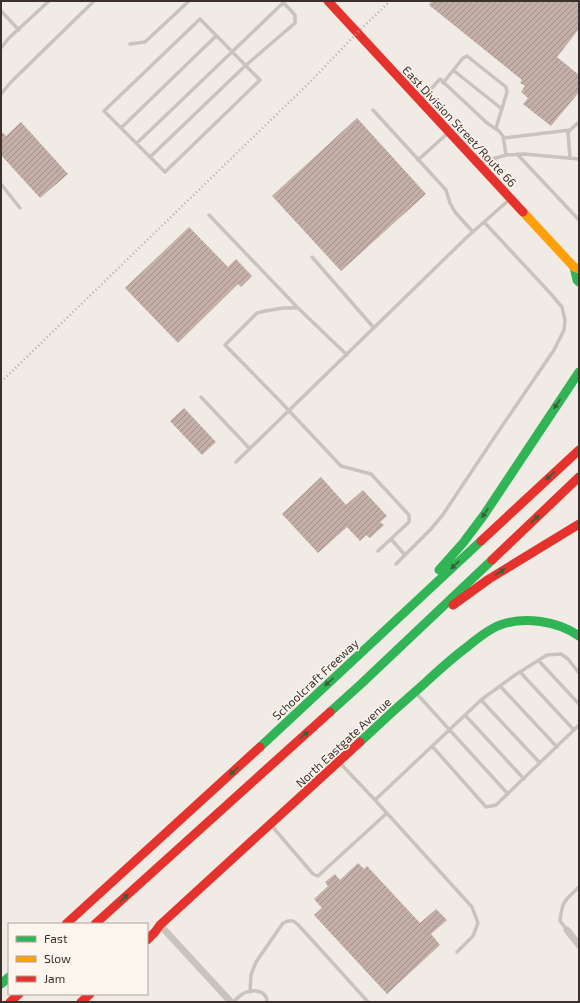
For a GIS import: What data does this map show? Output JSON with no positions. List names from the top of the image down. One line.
{"streets":{"main road":["East Division Street/Route 66","Schoolcraft Freeway","North Eastgate Avenue"]},"legend":["Fast","Slow","Jam"]}
